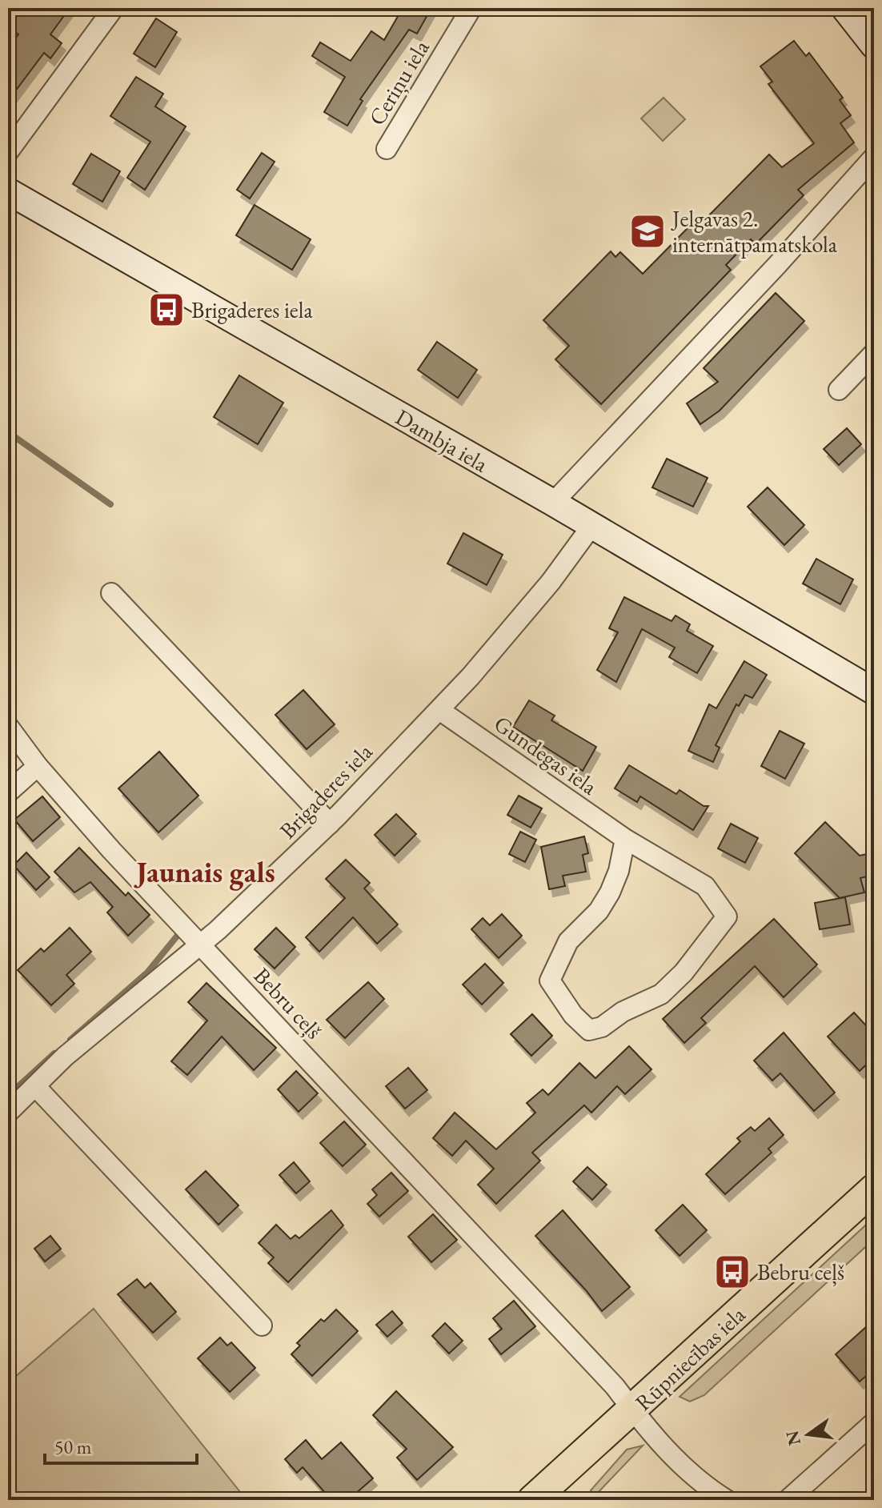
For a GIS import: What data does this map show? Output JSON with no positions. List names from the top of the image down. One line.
{"streets":{"main road":["Rūpniecības iela"],"street":["Ceriņu iela","Dambja iela","Gundegas iela","Brigaderes iela","Bebru ceļš"]},"crossings":[["Dambja iela","Brigaderes iela"],["Gundegas iela","Brigaderes iela"],["Brigaderes iela","Bebru ceļš"],["Bebru ceļš","Rūpniecības iela"]],"districts":["Jaunais gals"],"places":{"school or university":["Jelgavas 2. internātpamatskola"],"bus stop":["Brigaderes iela","Bebru ceļš"]},"scale_bar":"50 m","north":"left"}
